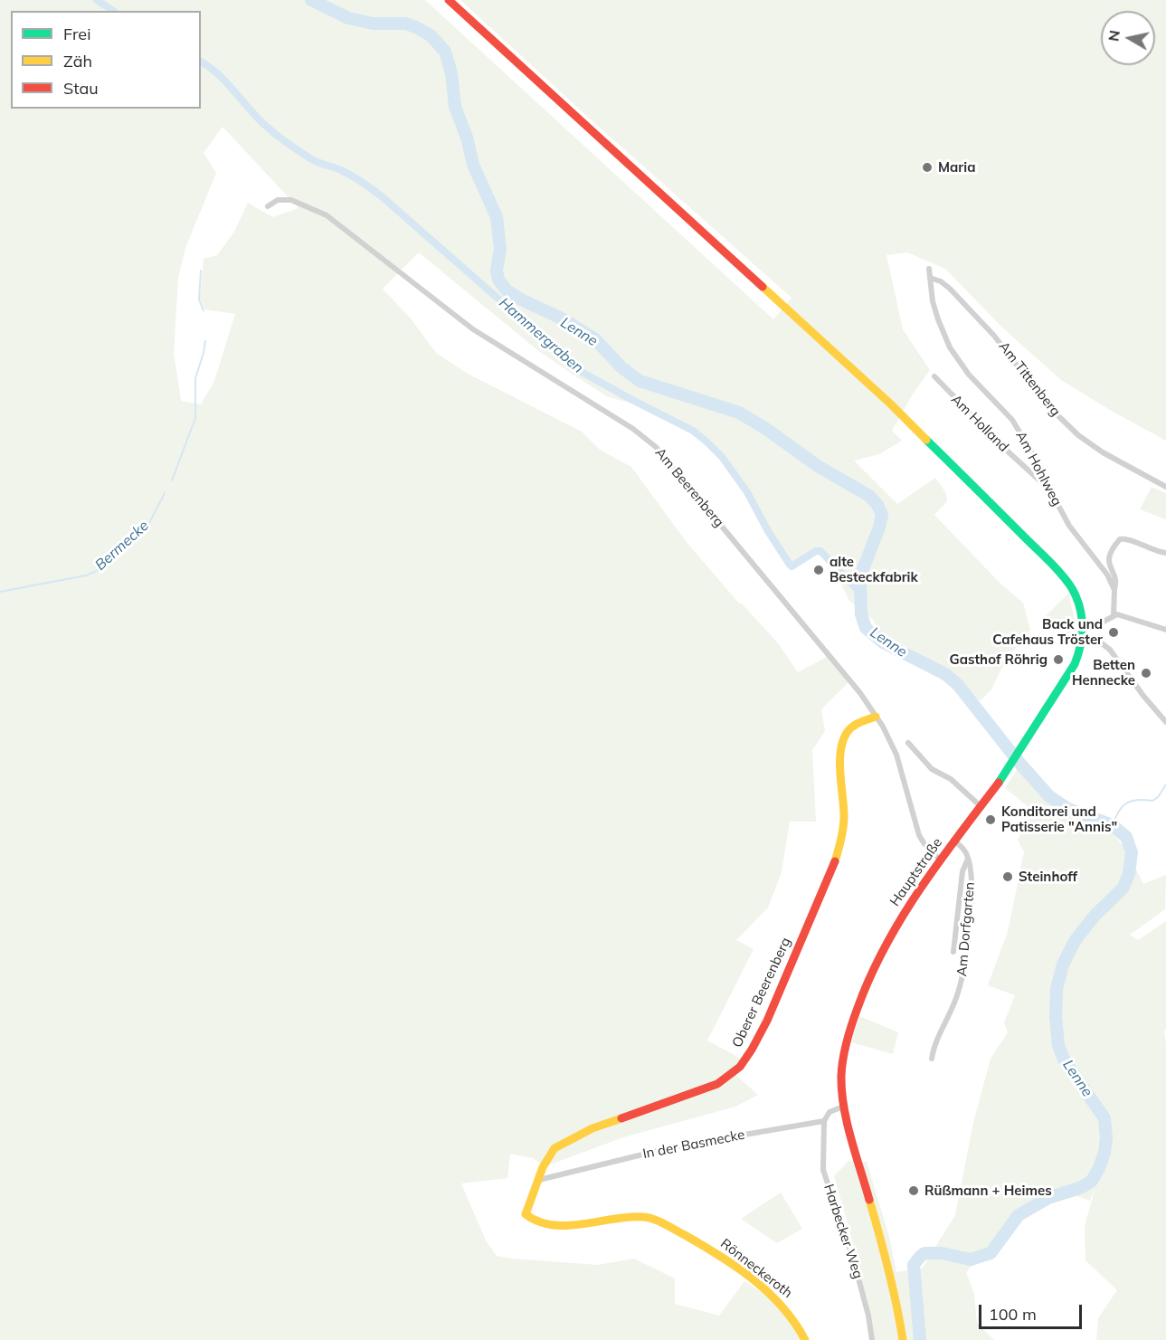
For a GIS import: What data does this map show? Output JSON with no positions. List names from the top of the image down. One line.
{"streets":{"main road":["Hauptstraße","Oberer Beerenberg","Rönneckeroth"],"street":["Am Tittenberg","Am Holland","Am Hohlweg","Am Beerenberg","Am Dorfgarten","In der Basmecke","Harbecker Weg"]},"crossings":[["Am Tittenberg","Am Hohlweg"],["Am Holland","Am Hohlweg"],["Am Beerenberg","Hauptstraße"],["Am Beerenberg","Oberer Beerenberg"],["Hauptstraße","In der Basmecke"],["Oberer Beerenberg","In der Basmecke"],["Oberer Beerenberg","Rönneckeroth"],["In der Basmecke","Harbecker Weg"],["In der Basmecke","Rönneckeroth"]],"water":["Lenne","Hammergraben","Bermecke"],"places":["Maria","alte Besteckfabrik","Back und Cafehaus Tröster","Gasthof Röhrig","Betten Hennecke","Konditorei und Patisserie \"Annis\"","Steinhoff","Rüßmann + Heimes"],"legend":["Frei","Zäh","Stau"],"scale_bar":"100 m","north":"left"}
